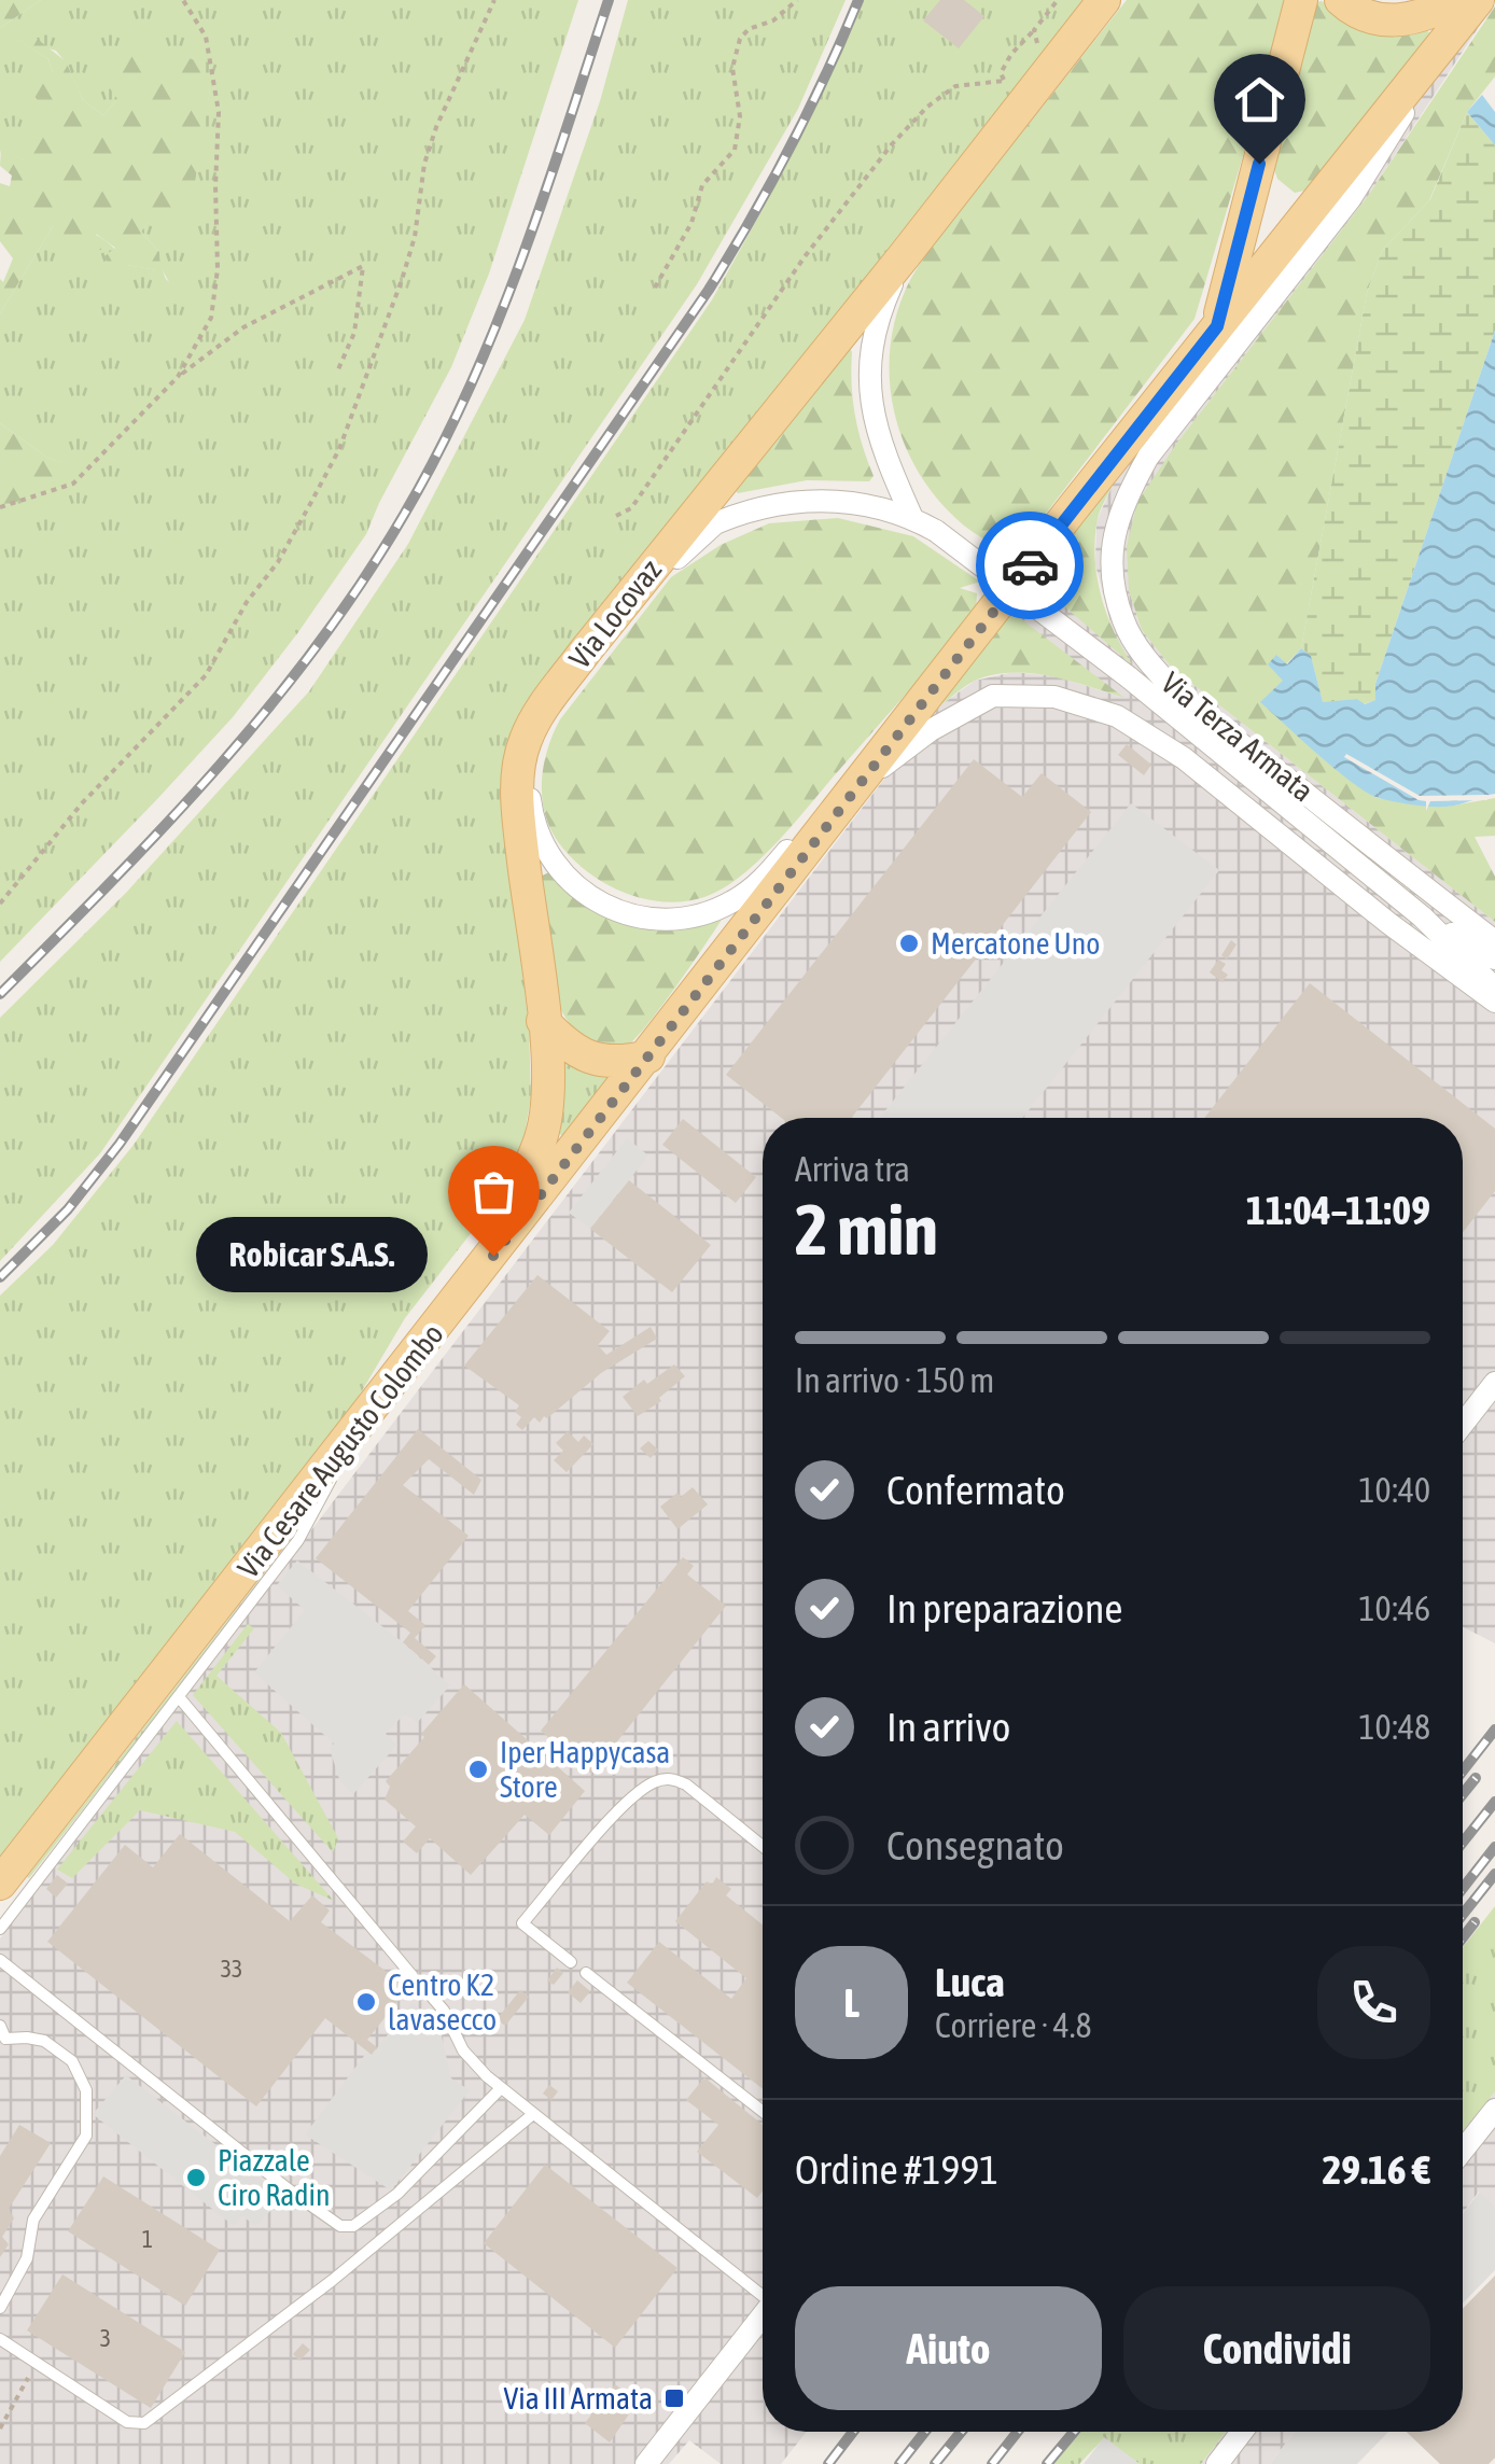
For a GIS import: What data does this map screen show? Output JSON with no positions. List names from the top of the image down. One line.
{"streets":{"main road":["Via Locovaz","Via Cesare Augusto Colombo"],"street":["Via Terza Armata"]},"crossings":[["Via Locovaz","Via Terza Armata"],["Via Locovaz","Via Cesare Augusto Colombo"],["Via Terza Armata","Via Cesare Augusto Colombo"]],"places":{"other":["Mercatone Uno","Robicar S.A.S.","Iper Happycasa Store","Centro K2 lavasecco","Piazzale Ciro Radin"],"transit":["Via III Armata"]},"house_numbers":["33","1","3"],"page":{"heading":["2 min","Arriva tra","11:04–11:09"],"panel":["Luca","Corriere · 4.8","Ordine #1991","29.16 €"],"bubble":"Robicar S.A.S.","bar":"In arrivo · 150 m","list":[["Confermato","10:40"],["In preparazione","10:46"],["In arrivo","10:48"],"Consegnato"],"round":"L","buttons":["Aiuto","Condividi"]}}
